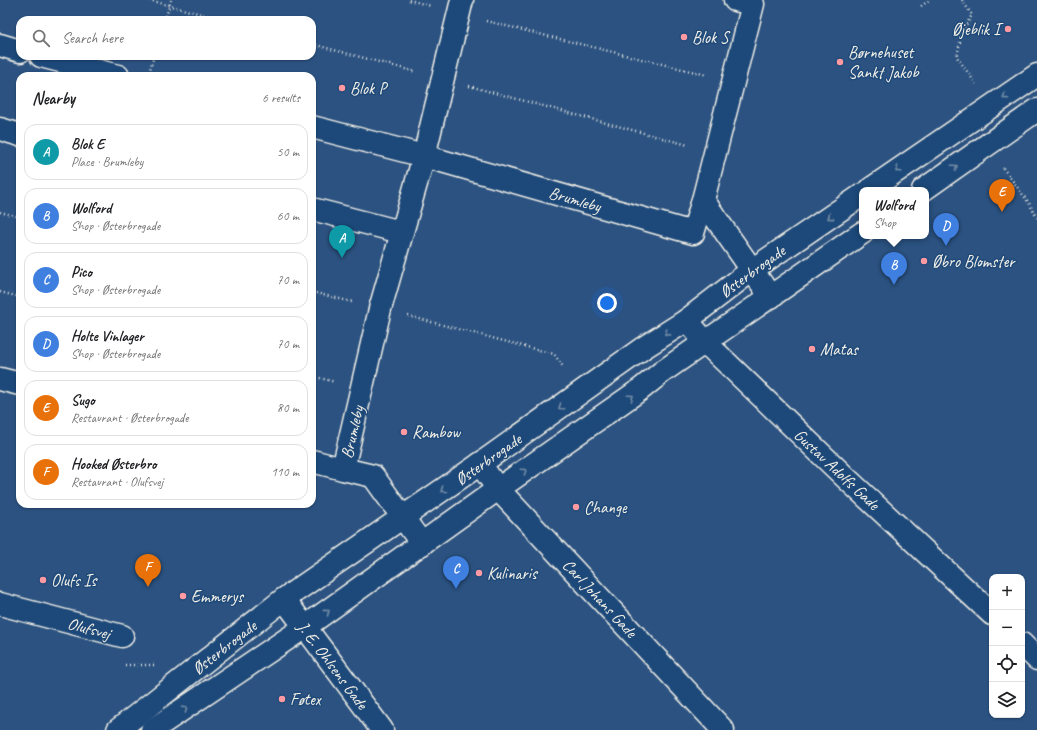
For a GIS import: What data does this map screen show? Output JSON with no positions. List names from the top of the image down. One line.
{"streets":{"street":["Brumleby","Østerbrogade","Gustav Adolfs Gade","Carl Johans Gade","Olufsvej","J. E. Ohlsens Gade"]},"crossings":[["Brumleby","Østerbrogade"],["Østerbrogade","Gustav Adolfs Gade"],["Østerbrogade","Carl Johans Gade"],["Østerbrogade","Olufsvej"],["Østerbrogade","J. E. Ohlsens Gade"]],"places":["Øjeblik I","Blok S","Børnehuset Sankt Jakob","Blok P","Øbro Blomster","Matas","Rambow","Change","Kulinaris","Olufs Is","Emmerys","Føtex"],"page":{"search":"Search here","heading":["Nearby","6 results"],"list":[{"mark":"A","name":"Blok E","note":"Place · Brumleby","value":"50 m"},{"mark":"B","name":"Wolford","note":"Shop · Østerbrogade","value":"60 m"},{"mark":"C","name":"Pico","note":"Shop · Østerbrogade","value":"70 m"},{"mark":"D","name":"Holte Vinlager","note":"Shop · Østerbrogade","value":"70 m"},{"mark":"E","name":"Sugo","note":"Restaurant · Østerbrogade","value":"80 m"},{"mark":"F","name":"Hooked Østerbro","note":"Restaurant · Olufsvej","value":"110 m"}],"pins":["E","D","A","B","F","C"],"popup":["Wolford","Shop"],"map_buttons":["+","−"]}}
